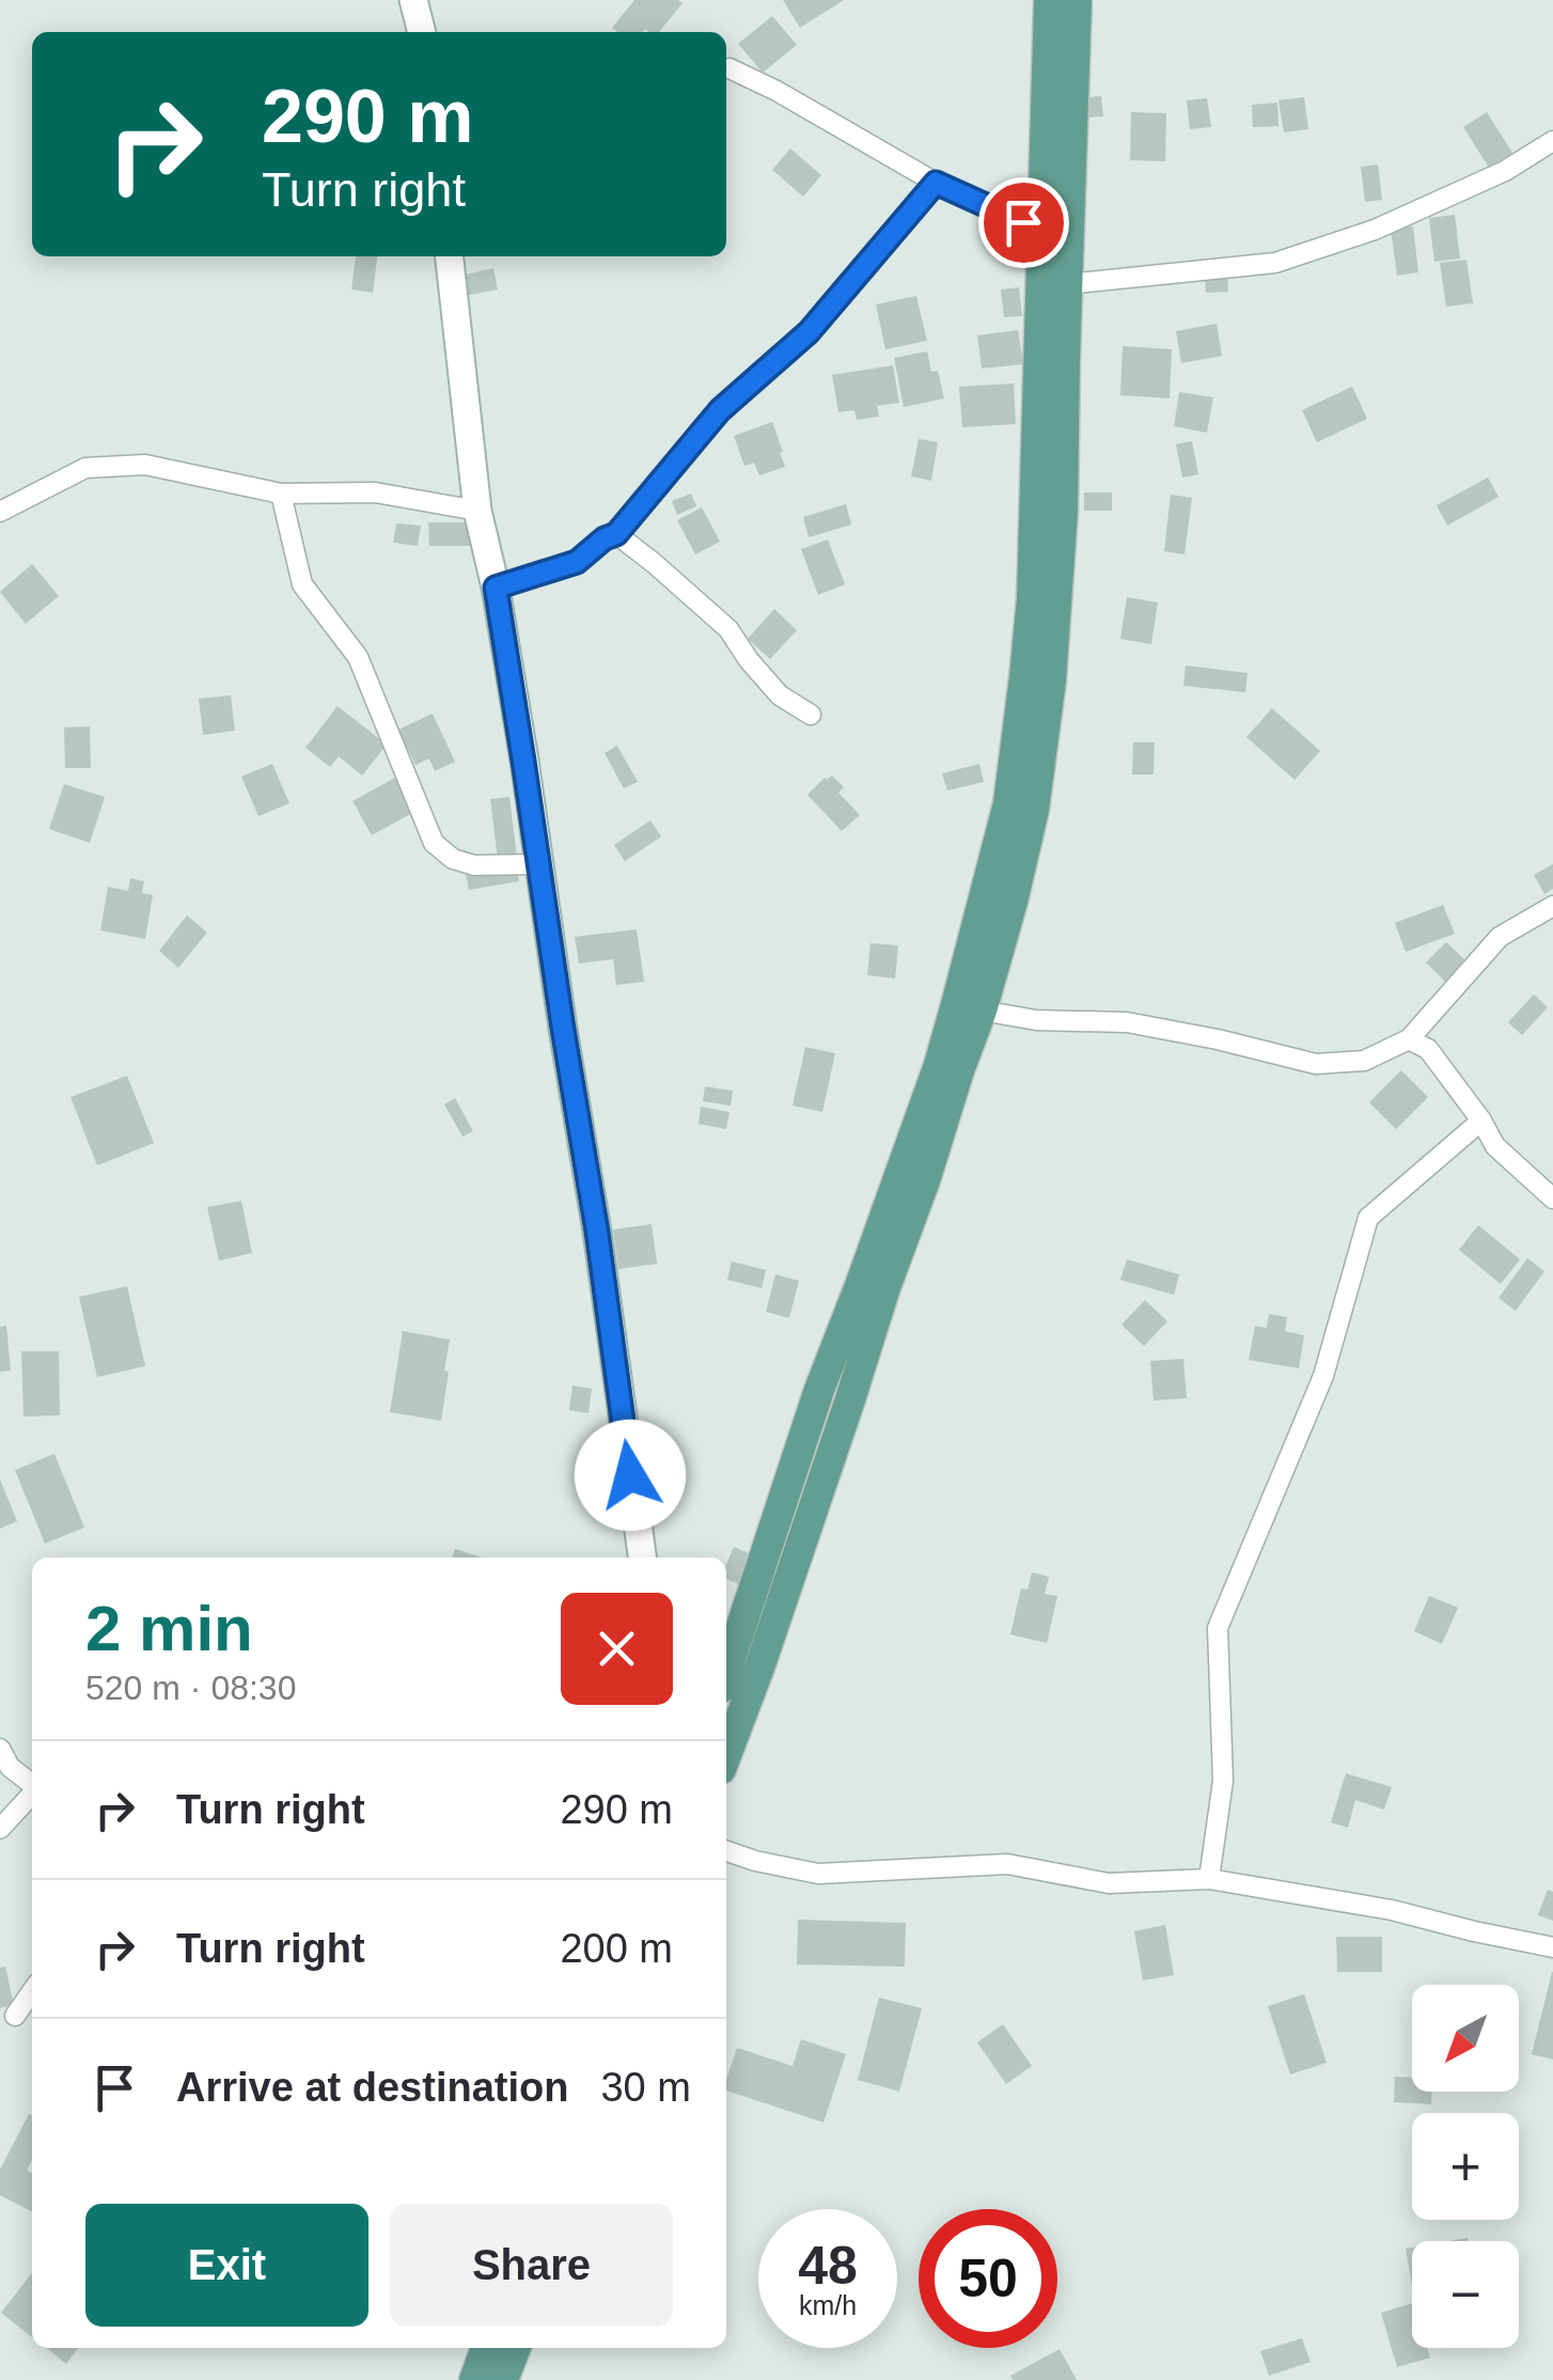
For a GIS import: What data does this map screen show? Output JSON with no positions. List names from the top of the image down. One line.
{"north":"bottom left","page":{"turn":["290 m","Turn right"],"heading":["2 min","520 m · 08:30"],"list":[{"name":"Turn right","value":"290 m"},{"name":"Turn right","value":"200 m"},{"name":"Arrive at destination","value":"30 m"}],"map_buttons":["+","−"],"buttons":["Exit","Share"],"speed":"48 km/h","limit":"50"}}
